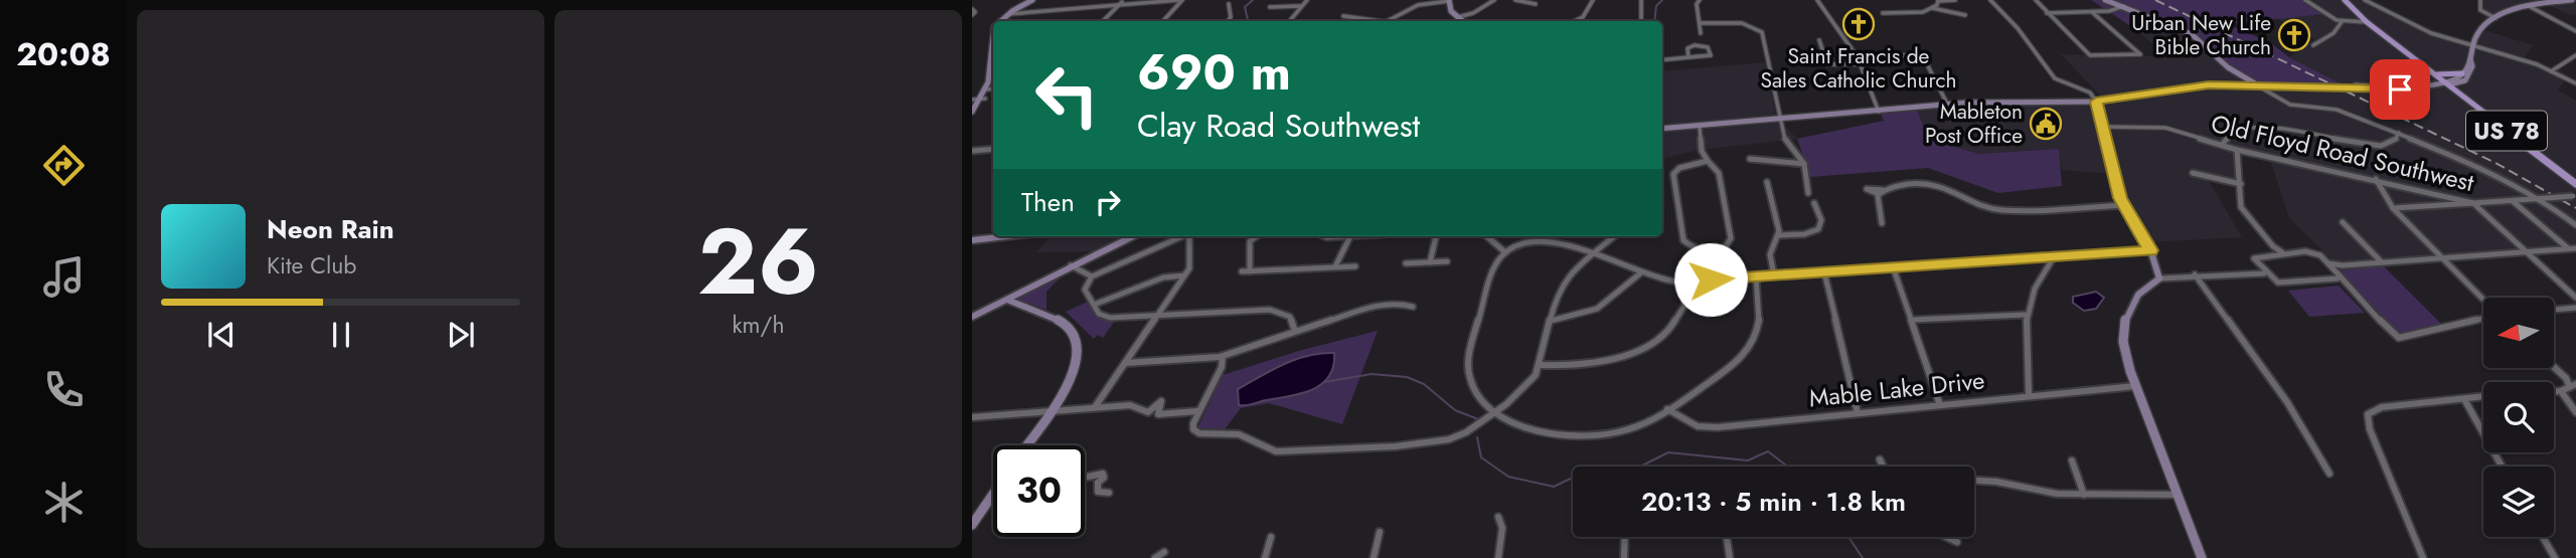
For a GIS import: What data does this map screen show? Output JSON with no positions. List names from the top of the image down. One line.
{"streets":{"main road":["US 78"],"street":["Old Floyd Road Southwest","Mable Lake Drive"]},"places":{"church":["Saint Francis de Sales Catholic Church","Urban New Life Bible Church"],"public building":["Mableton Post Office"]},"north":"left","page":{"tabs":"20:08","tile":["26","km/h"],"turn":["690 m","Clay Road Southwest"],"then":"Then","song":["Neon Rain","Kite Club"],"limit":"30","trip":"20:13 · 5 min · 1.8 km"}}
